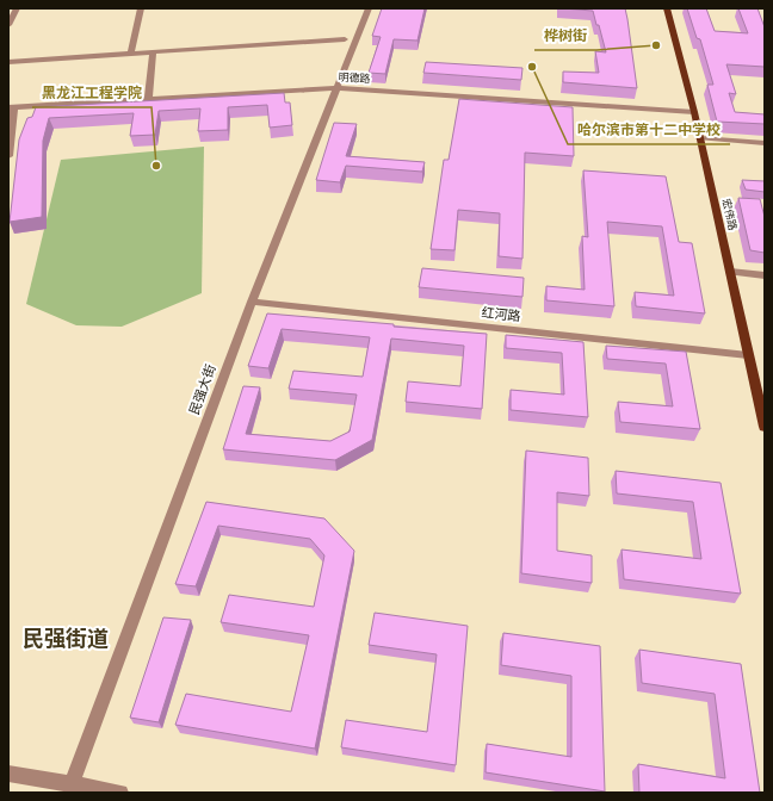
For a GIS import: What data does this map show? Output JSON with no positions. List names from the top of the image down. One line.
{"streets":{"main road":["宏伟路"],"street":["明德路","红河路","民强大街"]},"crossings":[["明德路","宏伟路"],["明德路","民强大街"],["宏伟路","红河路"],["红河路","民强大街"]],"districts":["民强街道"],"places":["桦树街","哈尔滨市第十二中学校","黑龙江工程学院"]}
